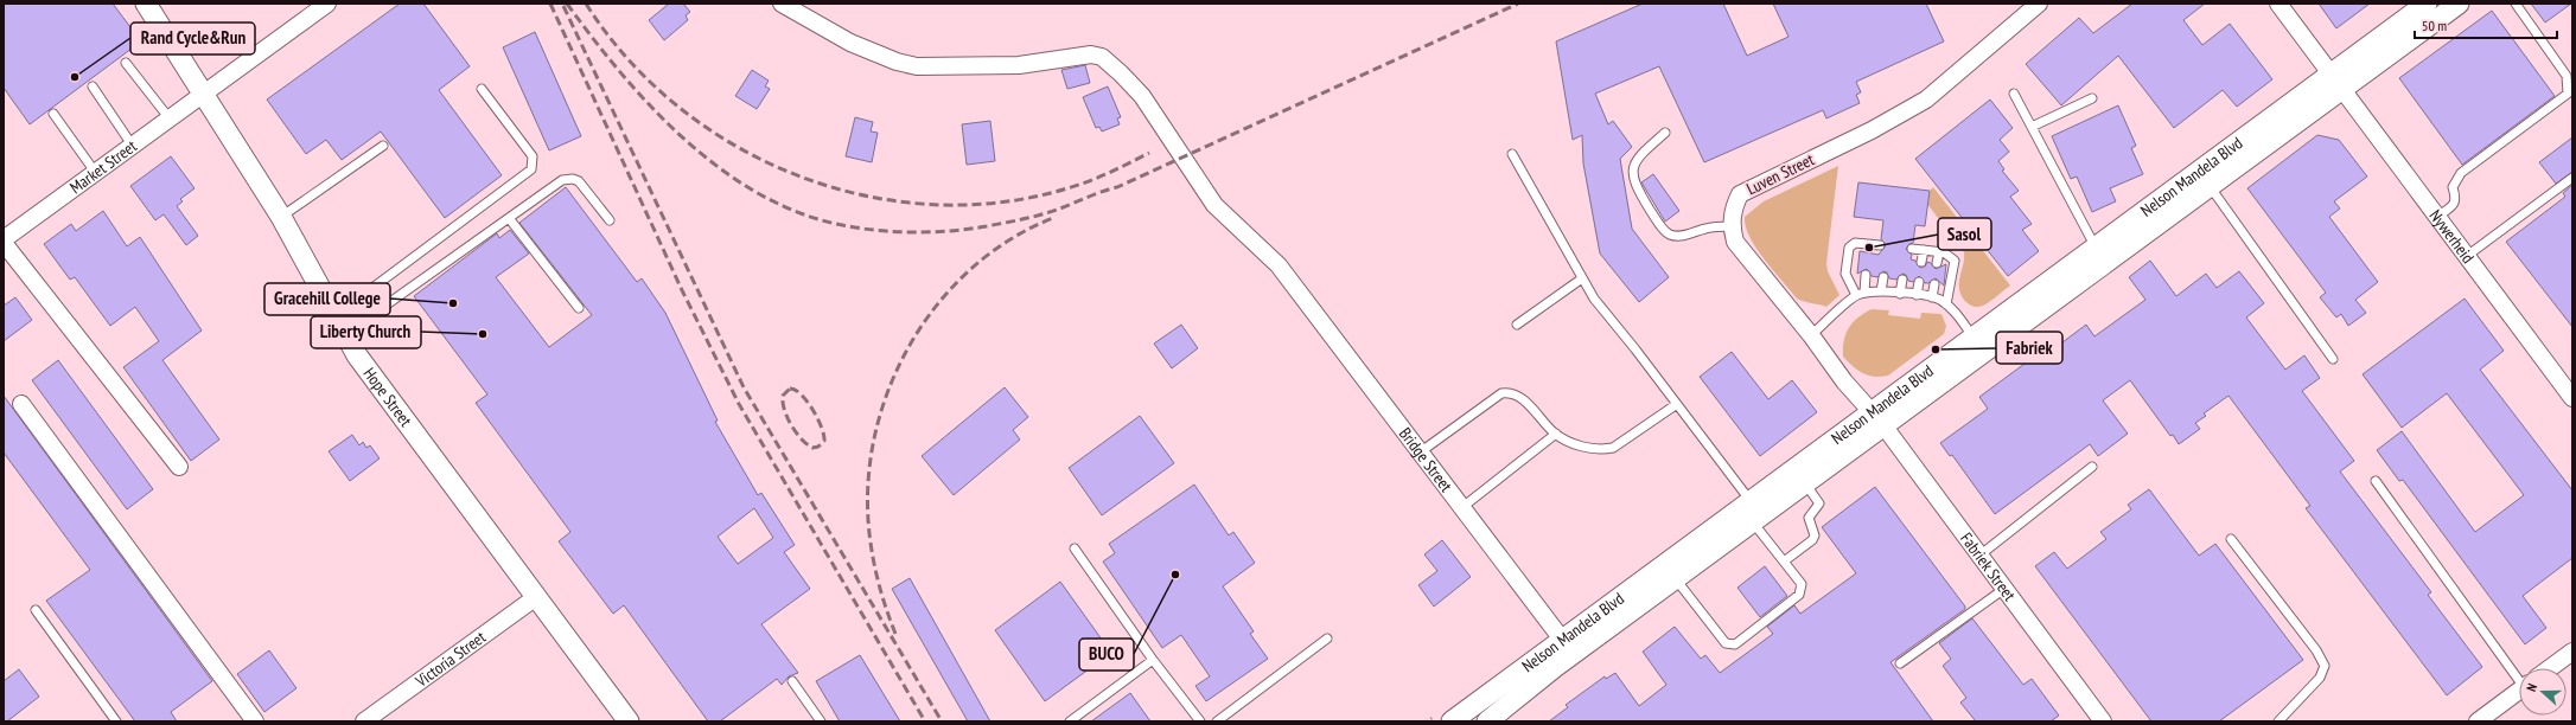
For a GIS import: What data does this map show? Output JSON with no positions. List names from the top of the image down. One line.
{"streets":{"street":["Market Street","Luven Street","Nelson Mandela Blvd","Nywerheid","Hope Street","Bridge Street","Fabriek Street","Victoria Street"]},"crossings":[["Market Street","Hope Street"],["Nelson Mandela Blvd","Nywerheid"],["Nelson Mandela Blvd","Bridge Street"],["Nelson Mandela Blvd","Fabriek Street"],["Hope Street","Victoria Street"]],"places":["Rand Cycle&Run","Sasol","Gracehill College","Liberty Church","Fabriek","BUCO"],"scale_bar":"50 m","north":"left"}
